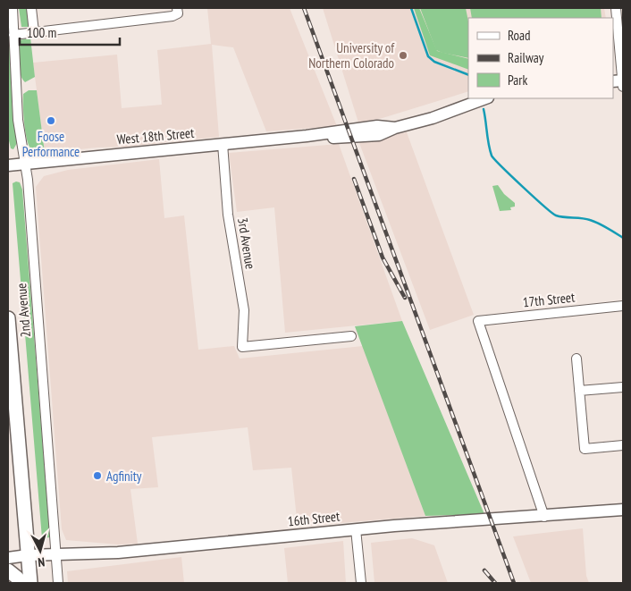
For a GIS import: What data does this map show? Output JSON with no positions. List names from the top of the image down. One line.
{"streets":{"main road":["West 18th Street","16th Street"],"street":["3rd Avenue","17th Street","2nd Avenue"]},"crossings":[["West 18th Street","3rd Avenue"],["West 18th Street","2nd Avenue"],["17th Street","16th Street"],["2nd Avenue","16th Street"]],"places":["University of Northern Colorado","Foose Performance","Agfinity"],"legend":["Road","Railway","Park"],"scale_bar":"100 m","north":"bottom"}
